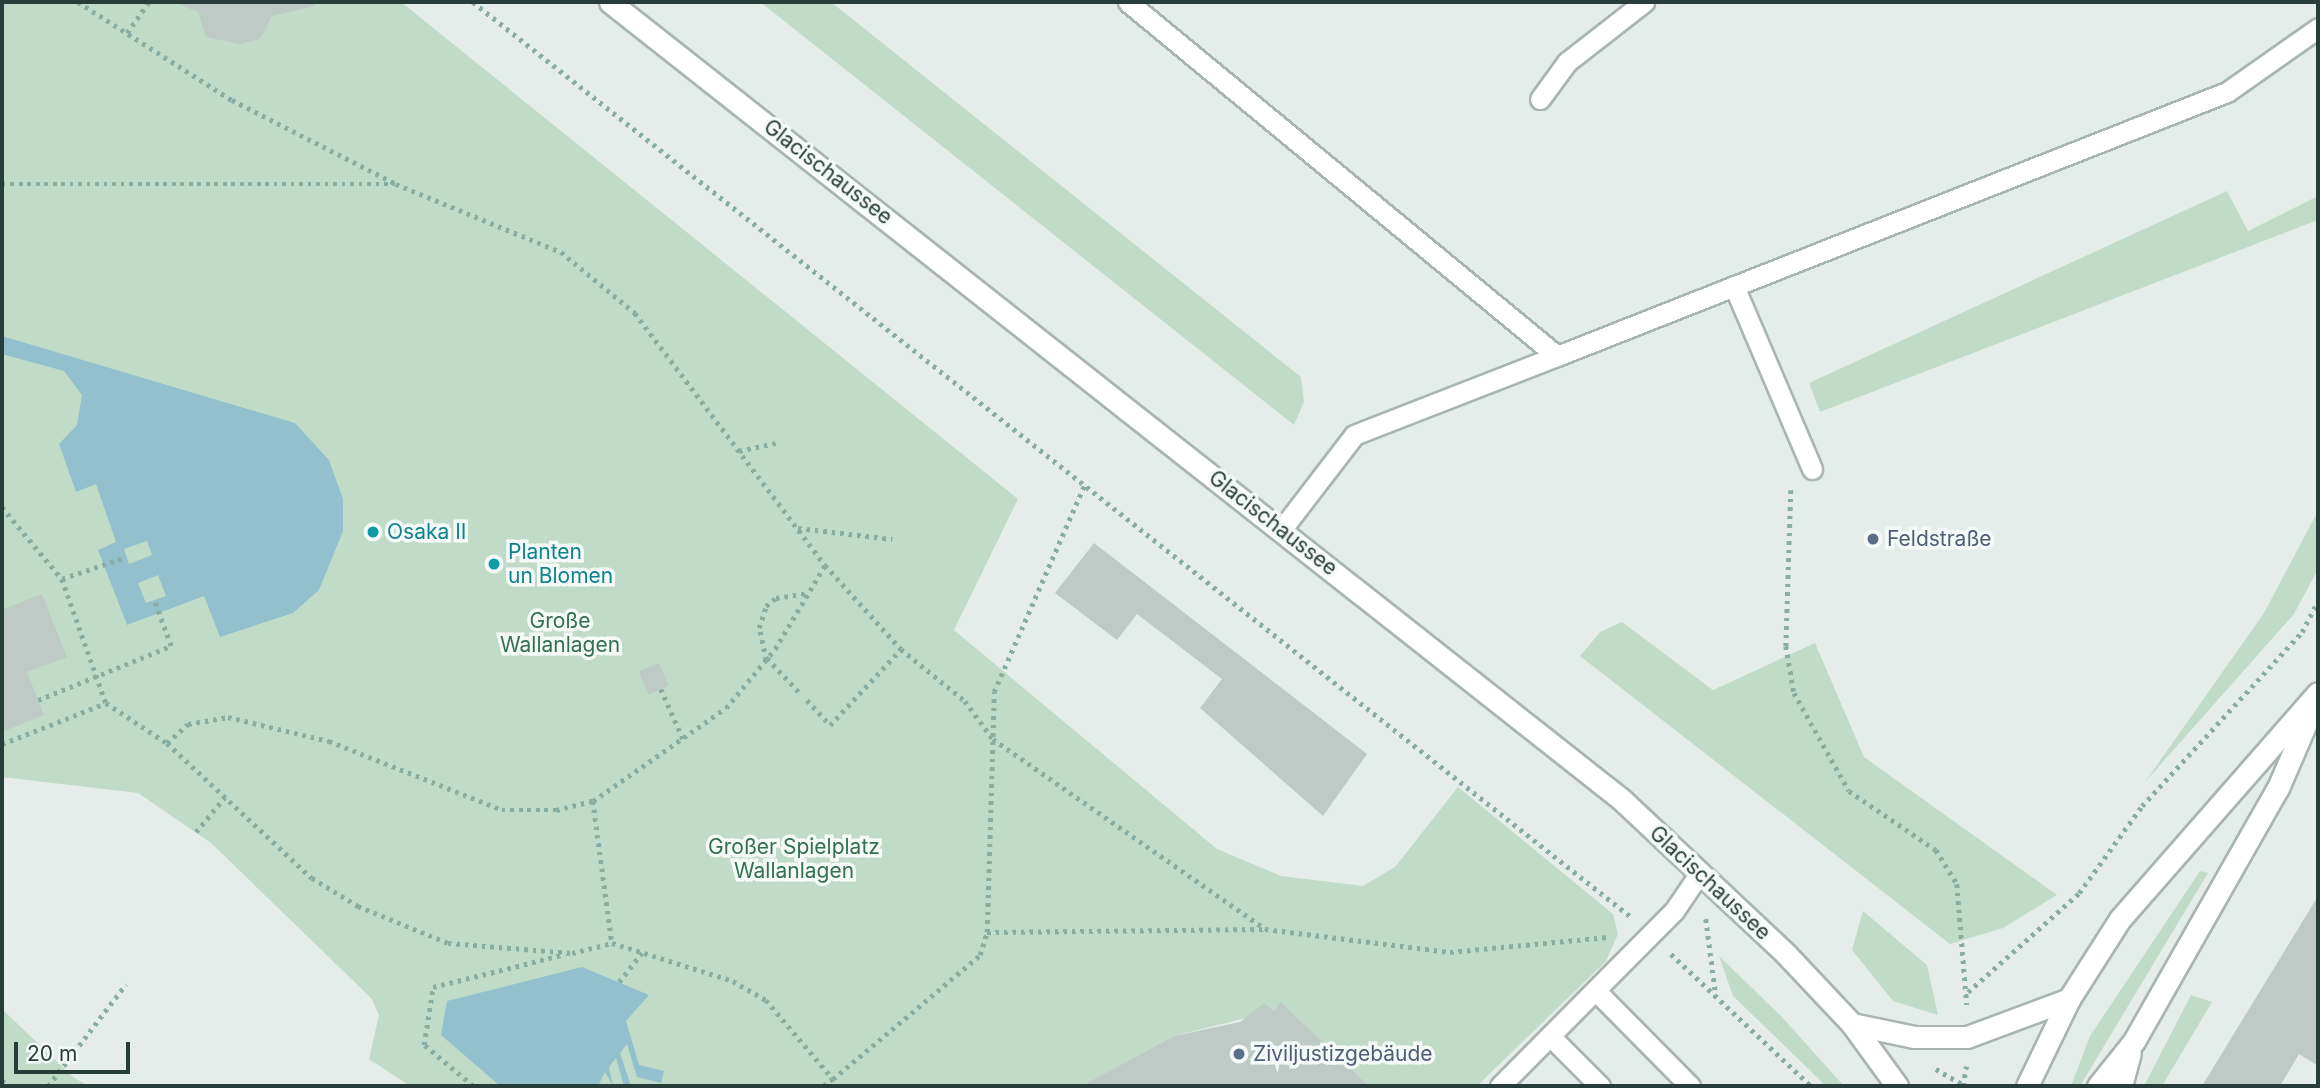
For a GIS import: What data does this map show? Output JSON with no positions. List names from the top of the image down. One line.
{"streets":{"street":["Glacischaussee"]},"parks":["Große Wallanlagen","Großer Spielplatz Wallanlagen"],"places":["Osaka II","Feldstraße","Planten un Blomen","Ziviljustizgebäude"],"scale_bar":"20 m"}
